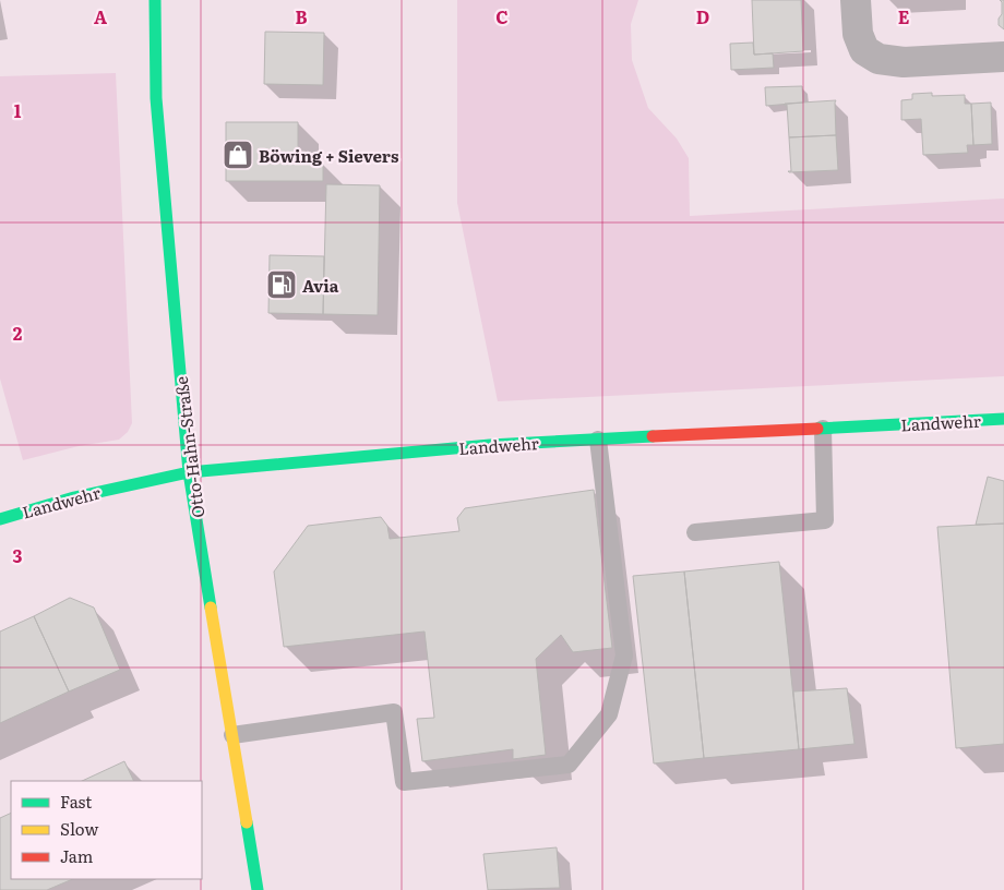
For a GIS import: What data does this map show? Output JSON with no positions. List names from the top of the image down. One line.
{"streets":{"main road":["Landwehr","Otto-Hahn-Straße"]},"crossings":[["Landwehr","Otto-Hahn-Straße"]],"places":{"shop":["Böwing + Sievers"],"fuel station":["Avia"]},"legend":["Fast","Slow","Jam"],"grid":{"columns":["A","B","C","D","E"],"rows":["1","2","3"]}}
